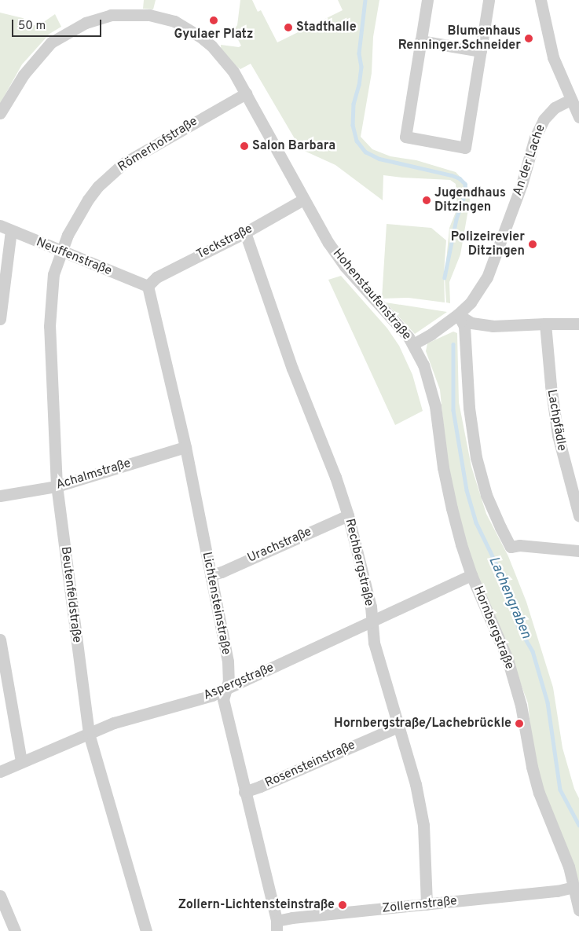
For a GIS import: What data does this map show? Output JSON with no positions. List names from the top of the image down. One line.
{"streets":{"street":["Römerhofstraße","An der Lache","Teckstraße","Neuffenstraße","Hohenstaufenstraße","Lachpfädle","Achalmstraße","Urachstraße","Rechbergstraße","Beutenfeldstraße","Lichtensteinstraße","Hornbergstraße","Aspergstraße","Rosensteinstraße","Zollernstraße"]},"crossings":[["Römerhofstraße","Neuffenstraße"],["Römerhofstraße","Hohenstaufenstraße"],["Römerhofstraße","Beutenfeldstraße"],["An der Lache","Hohenstaufenstraße"],["An der Lache","Hornbergstraße"],["Teckstraße","Neuffenstraße"],["Teckstraße","Hohenstaufenstraße"],["Teckstraße","Rechbergstraße"],["Teckstraße","Lichtensteinstraße"],["Neuffenstraße","Beutenfeldstraße"],["Neuffenstraße","Lichtensteinstraße"],["Hohenstaufenstraße","Hornbergstraße"],["Achalmstraße","Beutenfeldstraße"],["Achalmstraße","Lichtensteinstraße"],["Urachstraße","Rechbergstraße"],["Urachstraße","Lichtensteinstraße"],["Rechbergstraße","Aspergstraße"],["Rechbergstraße","Rosensteinstraße"],["Rechbergstraße","Zollernstraße"],["Beutenfeldstraße","Aspergstraße"],["Lichtensteinstraße","Aspergstraße"],["Lichtensteinstraße","Rosensteinstraße"],["Lichtensteinstraße","Zollernstraße"],["Hornbergstraße","Aspergstraße"],["Hornbergstraße","Zollernstraße"]],"water":["Lachengraben"],"places":["Gyulaer Platz","Stadthalle","Blumenhaus Renninger.Schneider","Salon Barbara","Jugendhaus Ditzingen","Polizeirevier Ditzingen","Hornbergstraße/Lachebrückle","Zollern-Lichtensteinstraße"],"scale_bar":"50 m"}
